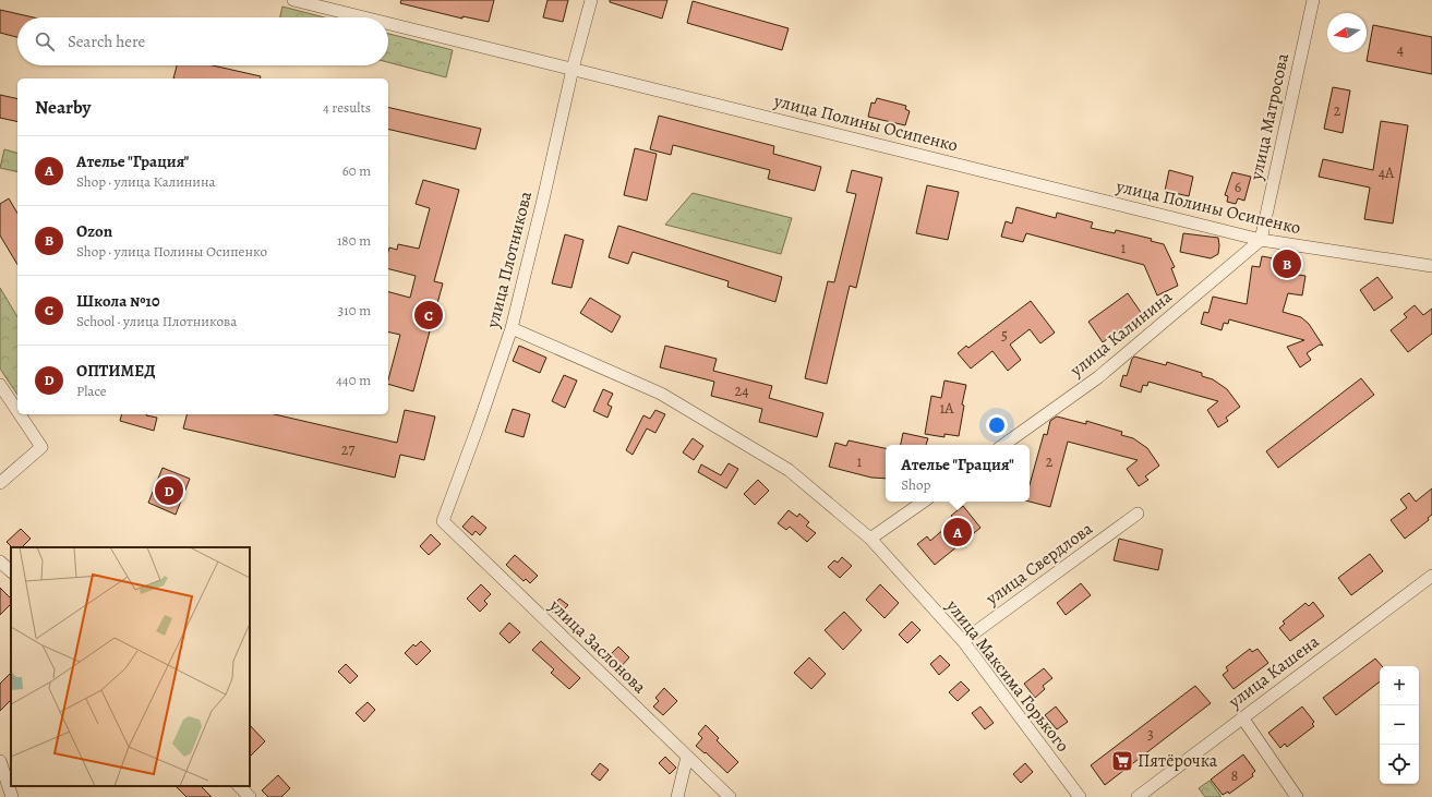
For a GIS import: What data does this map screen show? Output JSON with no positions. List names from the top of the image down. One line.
{"streets":{"street":["улица Матросова","улица Полины Осипенко","улица Плотникова","улица Калинина","улица Свердлова","улица Заслонова","улица Кашена","улица Максима Горького"]},"crossings":[["улица Матросова","улица Полины Осипенко"],["улица Матросова","улица Калинина"],["улица Полины Осипенко","улица Плотникова"],["улица Полины Осипенко","улица Калинина"],["улица Плотникова","улица Заслонова"],["улица Плотникова","улица Максима Горького"],["улица Свердлова","улица Максима Горького"]],"places":{"supermarket":["Пятёрочка"]},"house_numbers":["4","2","4А","6","1","5","24","1А","27","1","2","3","8"],"north":"left","page":{"search":"Search here","heading":["Nearby","4 results"],"list":[{"mark":"A","name":"Ателье \"Грация\"","note":"Shop · улица Калинина","value":"60 m"},{"mark":"B","name":"Ozon","note":"Shop · улица Полины Осипенко","value":"180 m"},{"mark":"C","name":"Школа №10","note":"School · улица Плотникова","value":"310 m"},{"mark":"D","name":"ОПТИМЕД","note":"Place","value":"440 m"}],"pins":["B","C","D","A"],"popup":["Ателье \"Грация\"","Shop"],"map_buttons":["+","−"]}}
